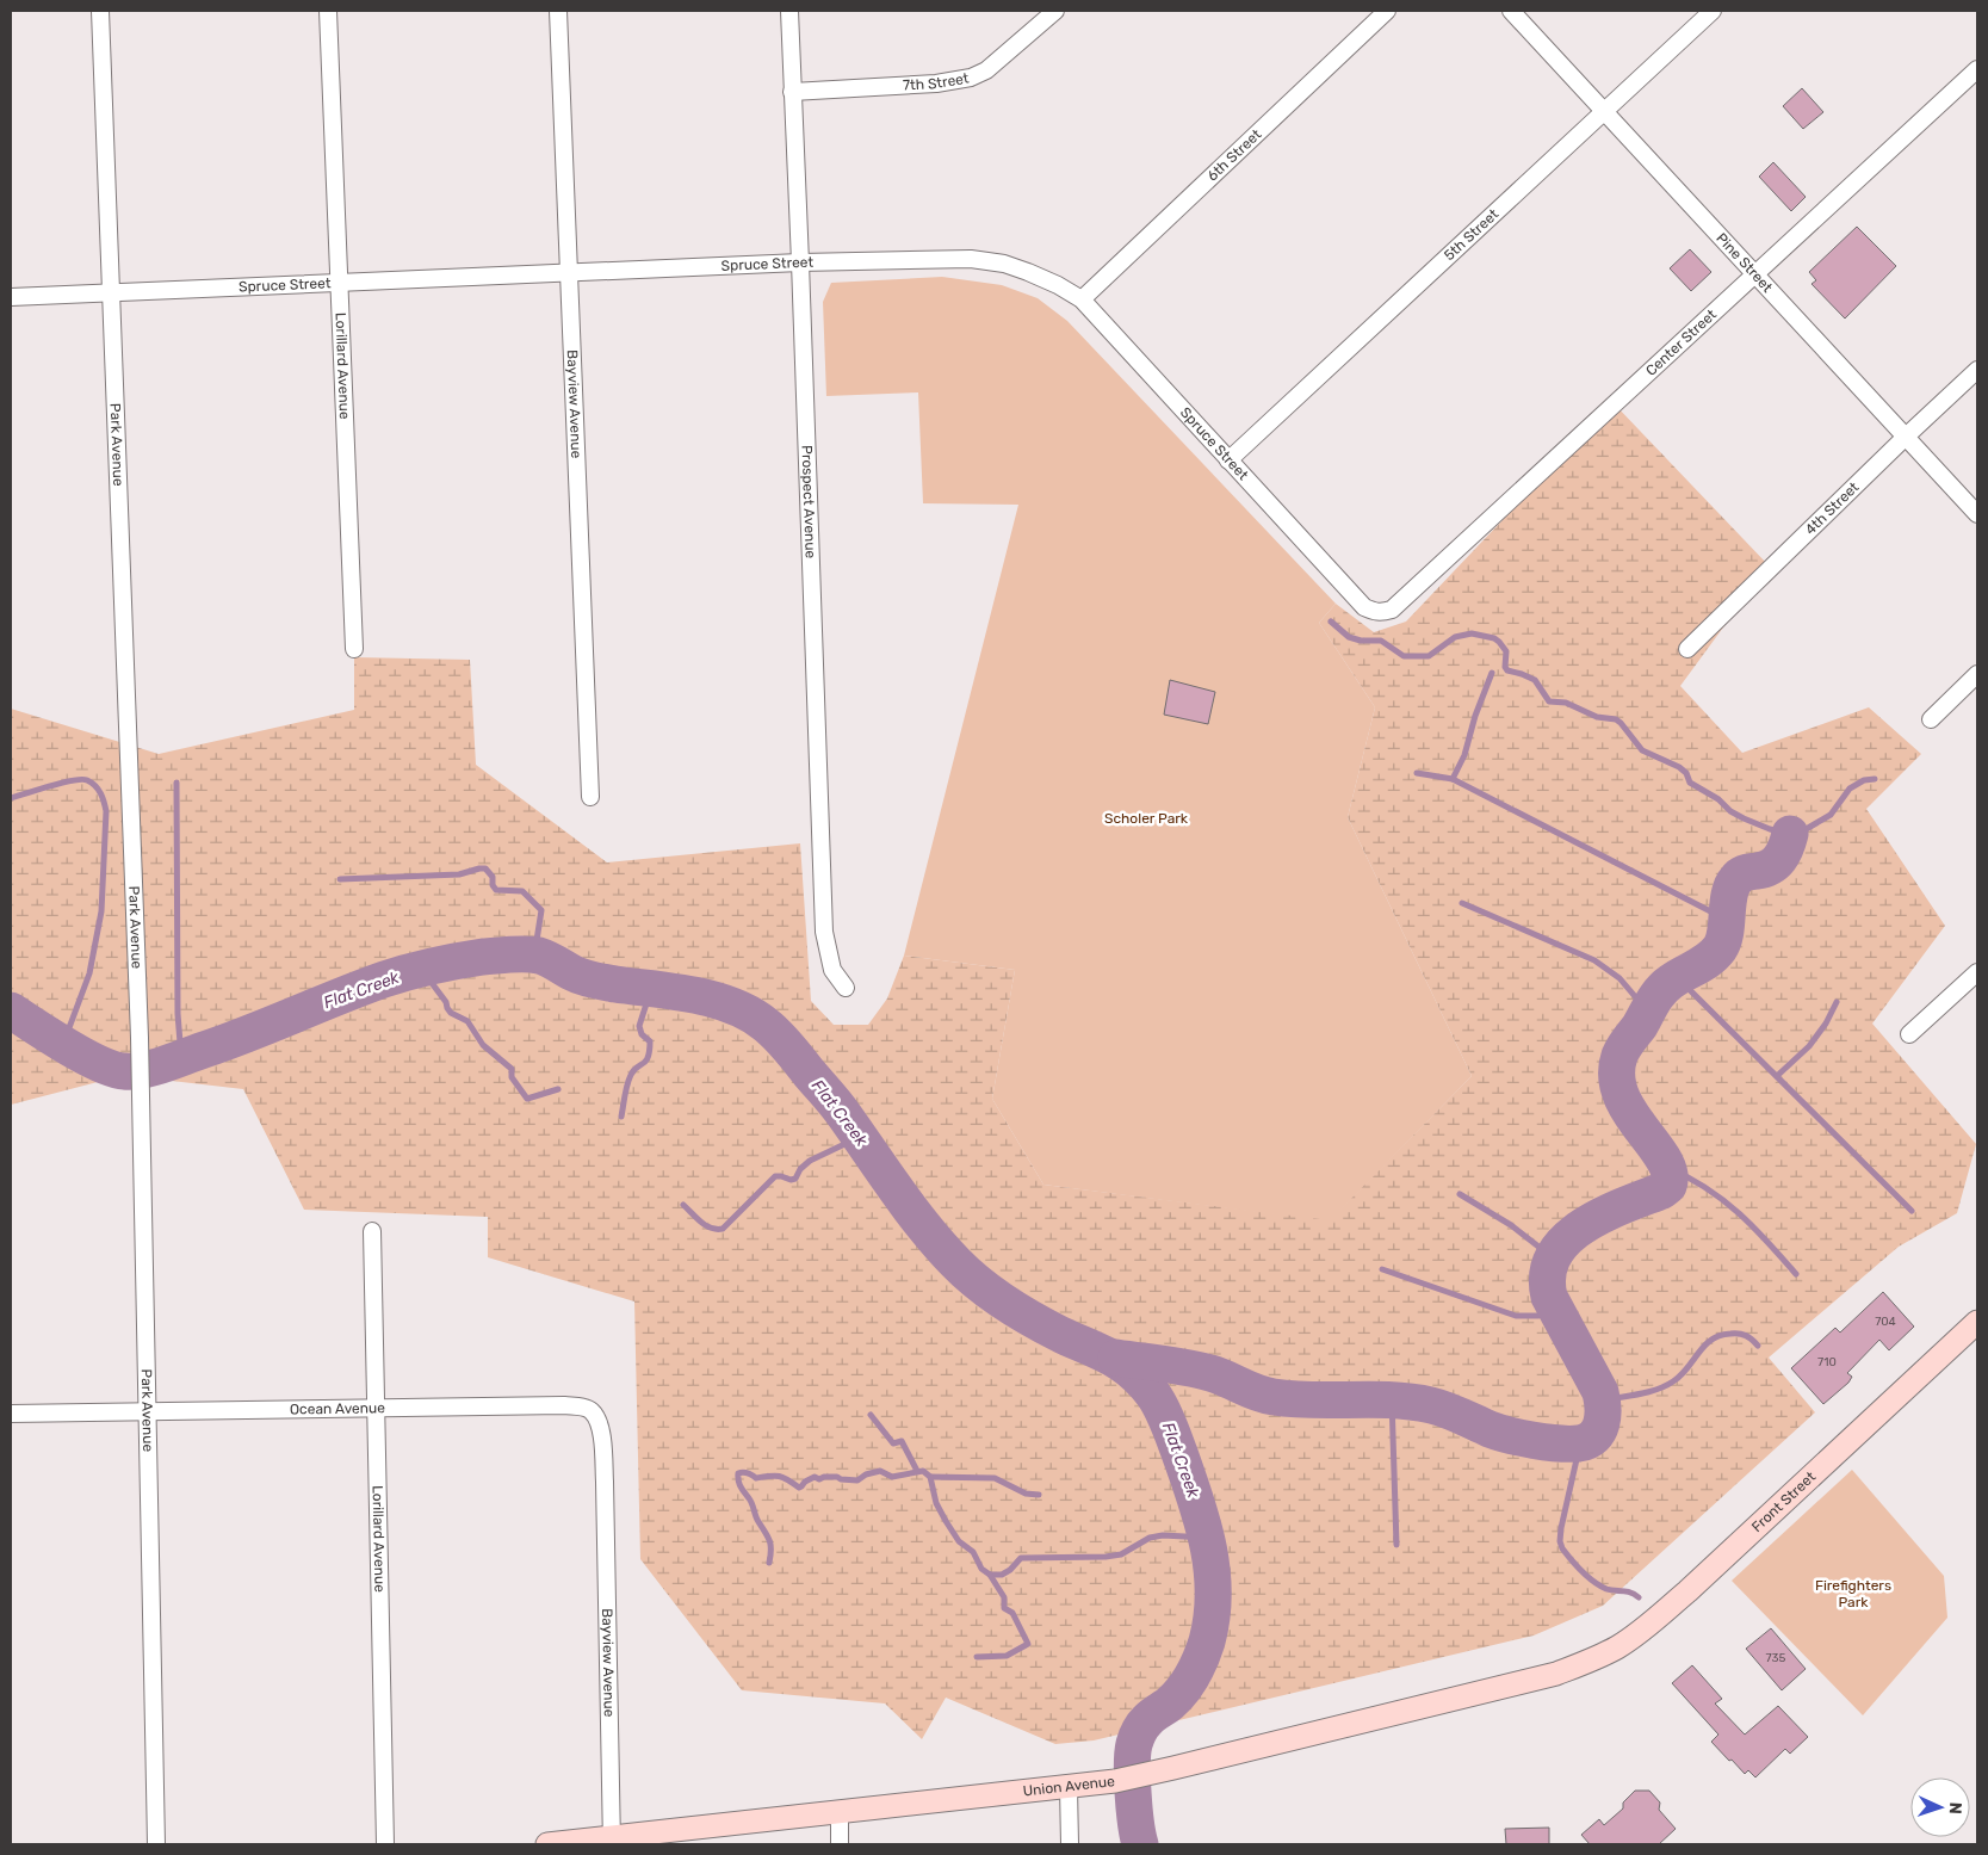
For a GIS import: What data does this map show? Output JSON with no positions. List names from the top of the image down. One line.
{"streets":{"street":["7th Street","6th Street","5th Street","Pine Street","Spruce Street","Center Street","Lorillard Avenue","Bayview Avenue","Park Avenue","Prospect Avenue","4th Street","Ocean Avenue","Front Street","Union Avenue"]},"crossings":[["7th Street","Prospect Avenue"],["6th Street","Spruce Street"],["5th Street","Pine Street"],["5th Street","Spruce Street"],["Pine Street","Center Street"],["Pine Street","4th Street"],["Spruce Street","Center Street"],["Spruce Street","Lorillard Avenue"],["Spruce Street","Bayview Avenue"],["Spruce Street","Park Avenue"],["Spruce Street","Prospect Avenue"],["Lorillard Avenue","Ocean Avenue"],["Bayview Avenue","Ocean Avenue"],["Bayview Avenue","Union Avenue"],["Park Avenue","Ocean Avenue"],["Front Street","Union Avenue"]],"water":["Flat Creek"],"parks":["Scholer Park","Firefighters Park"],"house_numbers":["704","710","735"],"north":"right"}
